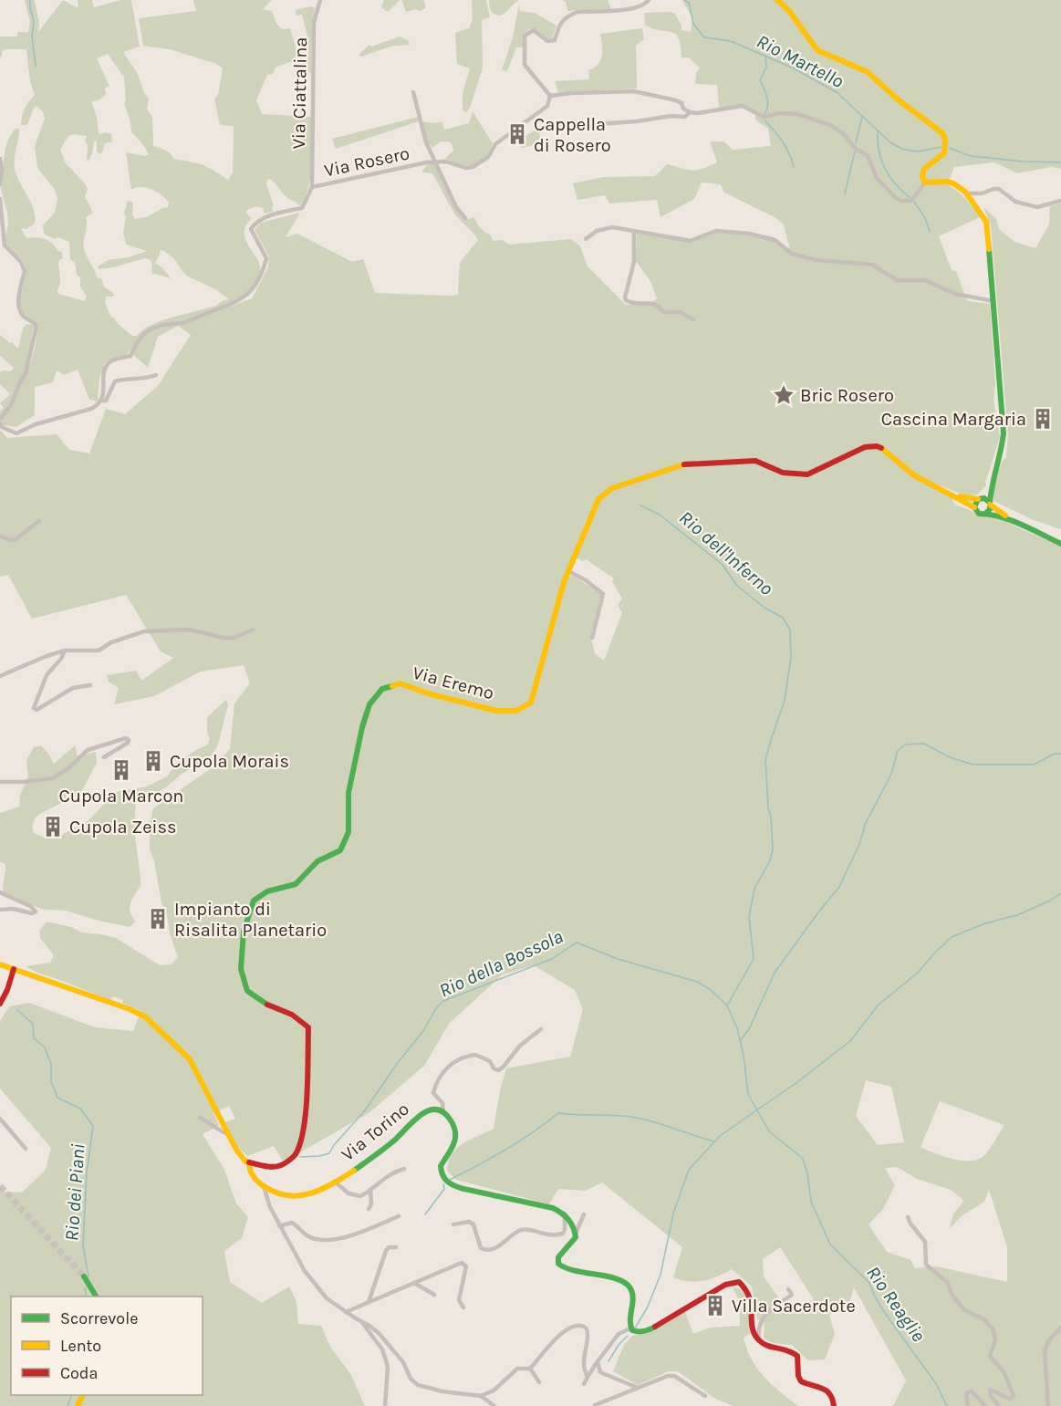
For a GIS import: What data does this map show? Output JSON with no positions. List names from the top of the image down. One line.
{"streets":{"main road":["Via Eremo","Via Torino"],"street":["Via Ciattalina","Via Rosero"]},"crossings":[["Via Ciattalina","Via Rosero"],["Via Eremo","Via Torino"]],"water":["Rio Martello","Rio dell'Inferno","Rio della Bossola","Rio dei Piani","Rio Reaglie"],"places":{"building":["Cappella di Rosero","Cascina Margaria","Cupola Morais","Cupola Marcon","Cupola Zeiss","Impianto di Risalita Planetario","Villa Sacerdote"],"place":["Bric Rosero"]},"legend":["Scorrevole","Lento","Coda"]}
